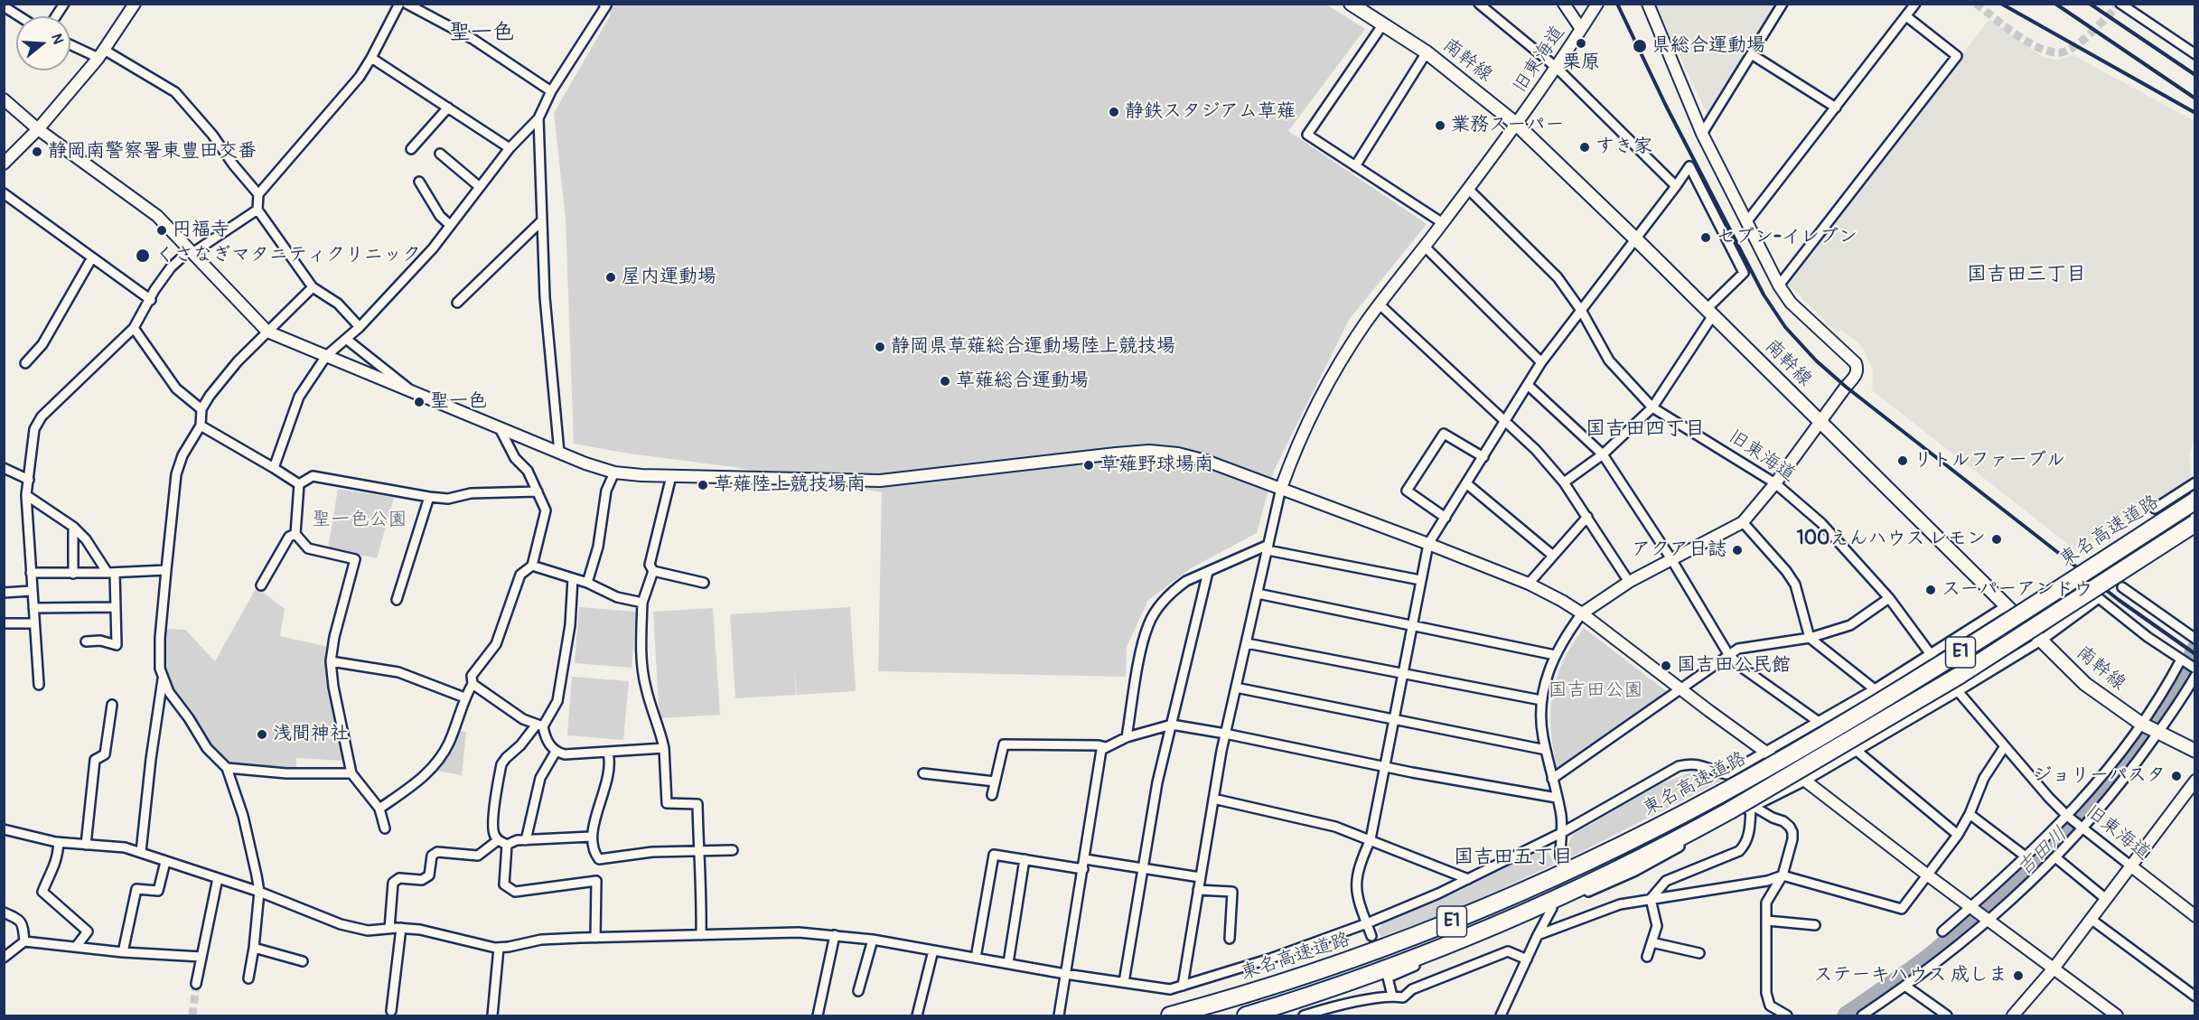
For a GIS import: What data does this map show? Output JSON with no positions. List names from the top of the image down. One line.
{"streets":{"highway":["東名高速道路","E1"],"main road":["南幹線"],"street":["旧東海道"]},"crossings":[["旧東海道","南幹線"]],"districts":["聖一色","国吉田三丁目","国吉田四丁目","国吉田五丁目"],"water":["吉田川"],"parks":["聖一色公園","国吉田公園"],"places":["栗原","県総合運動場","静鉄スタジアム草薙","業務スーパー","すき家","静岡南警察署東豊田交番","円福寺","セブン-イレブン","くさなぎマタニティクリニック","屋内運動場","静岡県草薙総合運動場陸上競技場","草薙総合運動場","聖一色","リトルファーブル","草薙野球場南","草薙陸上競技場南","100えんハウス レモン","アクア日誌","スーパーアンドウ","国吉田公民館","浅間神社","ジョリーパスタ","ステーキハウス 成しま"],"north":"right"}
